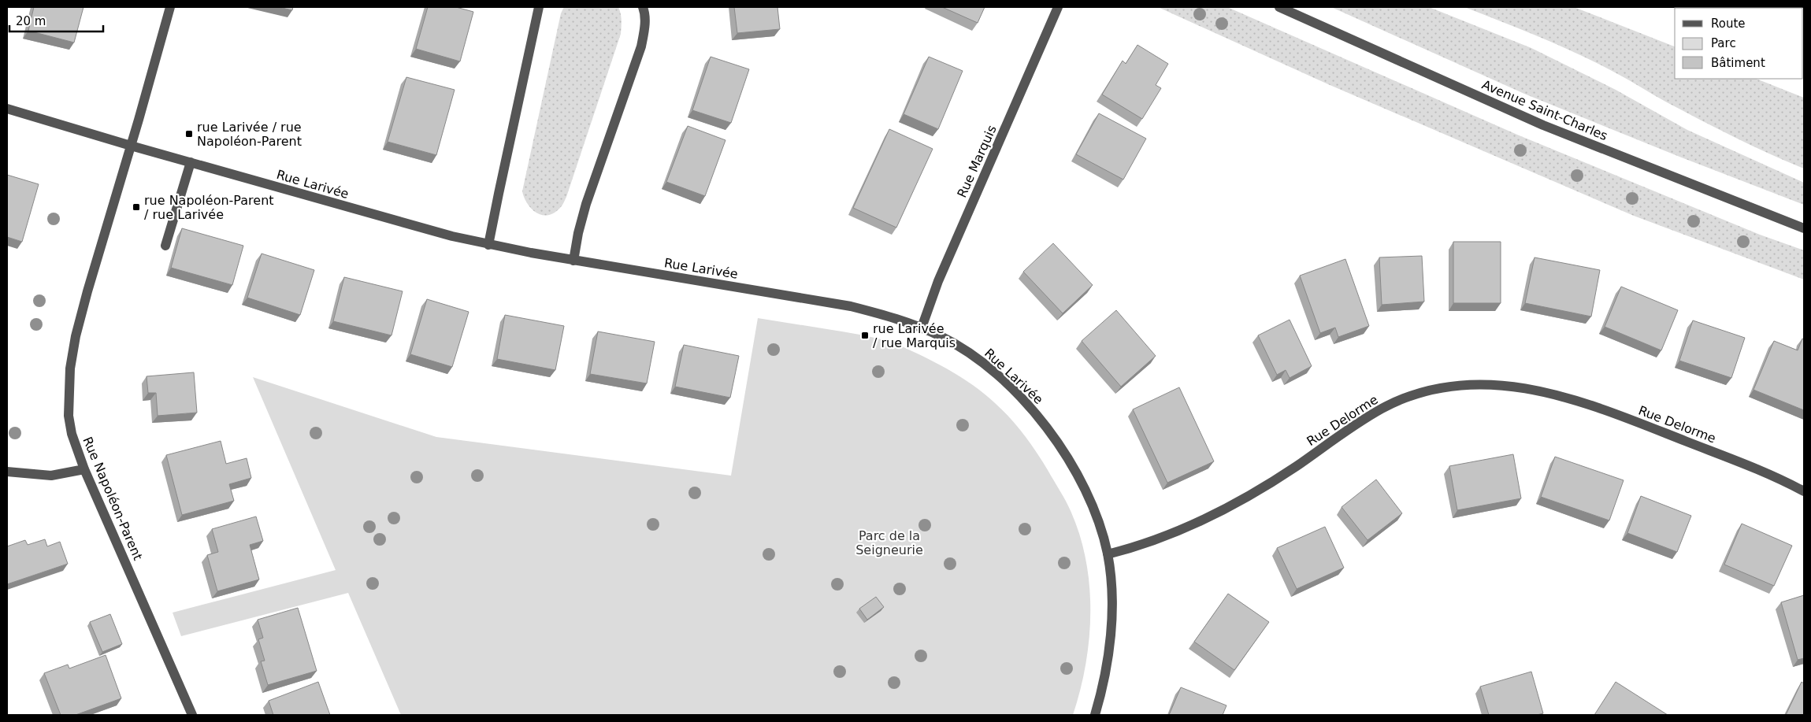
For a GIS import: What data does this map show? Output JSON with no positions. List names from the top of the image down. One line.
{"streets":{"street":["Avenue Saint-Charles","Rue Marquis","Rue Larivée","Rue Delorme","Rue Napoléon-Parent"]},"crossings":[["Rue Marquis","Rue Larivée"],["Rue Larivée","Rue Delorme"],["Rue Larivée","Rue Napoléon-Parent"]],"parks":["Parc de la Seigneurie"],"places":{"transit":["rue Larivée / rue Napoléon-Parent","rue Napoléon-Parent / rue Larivée","rue Larivée / rue Marquis"]},"legend":["Route","Parc","Bâtiment"],"scale_bar":"20 m"}
